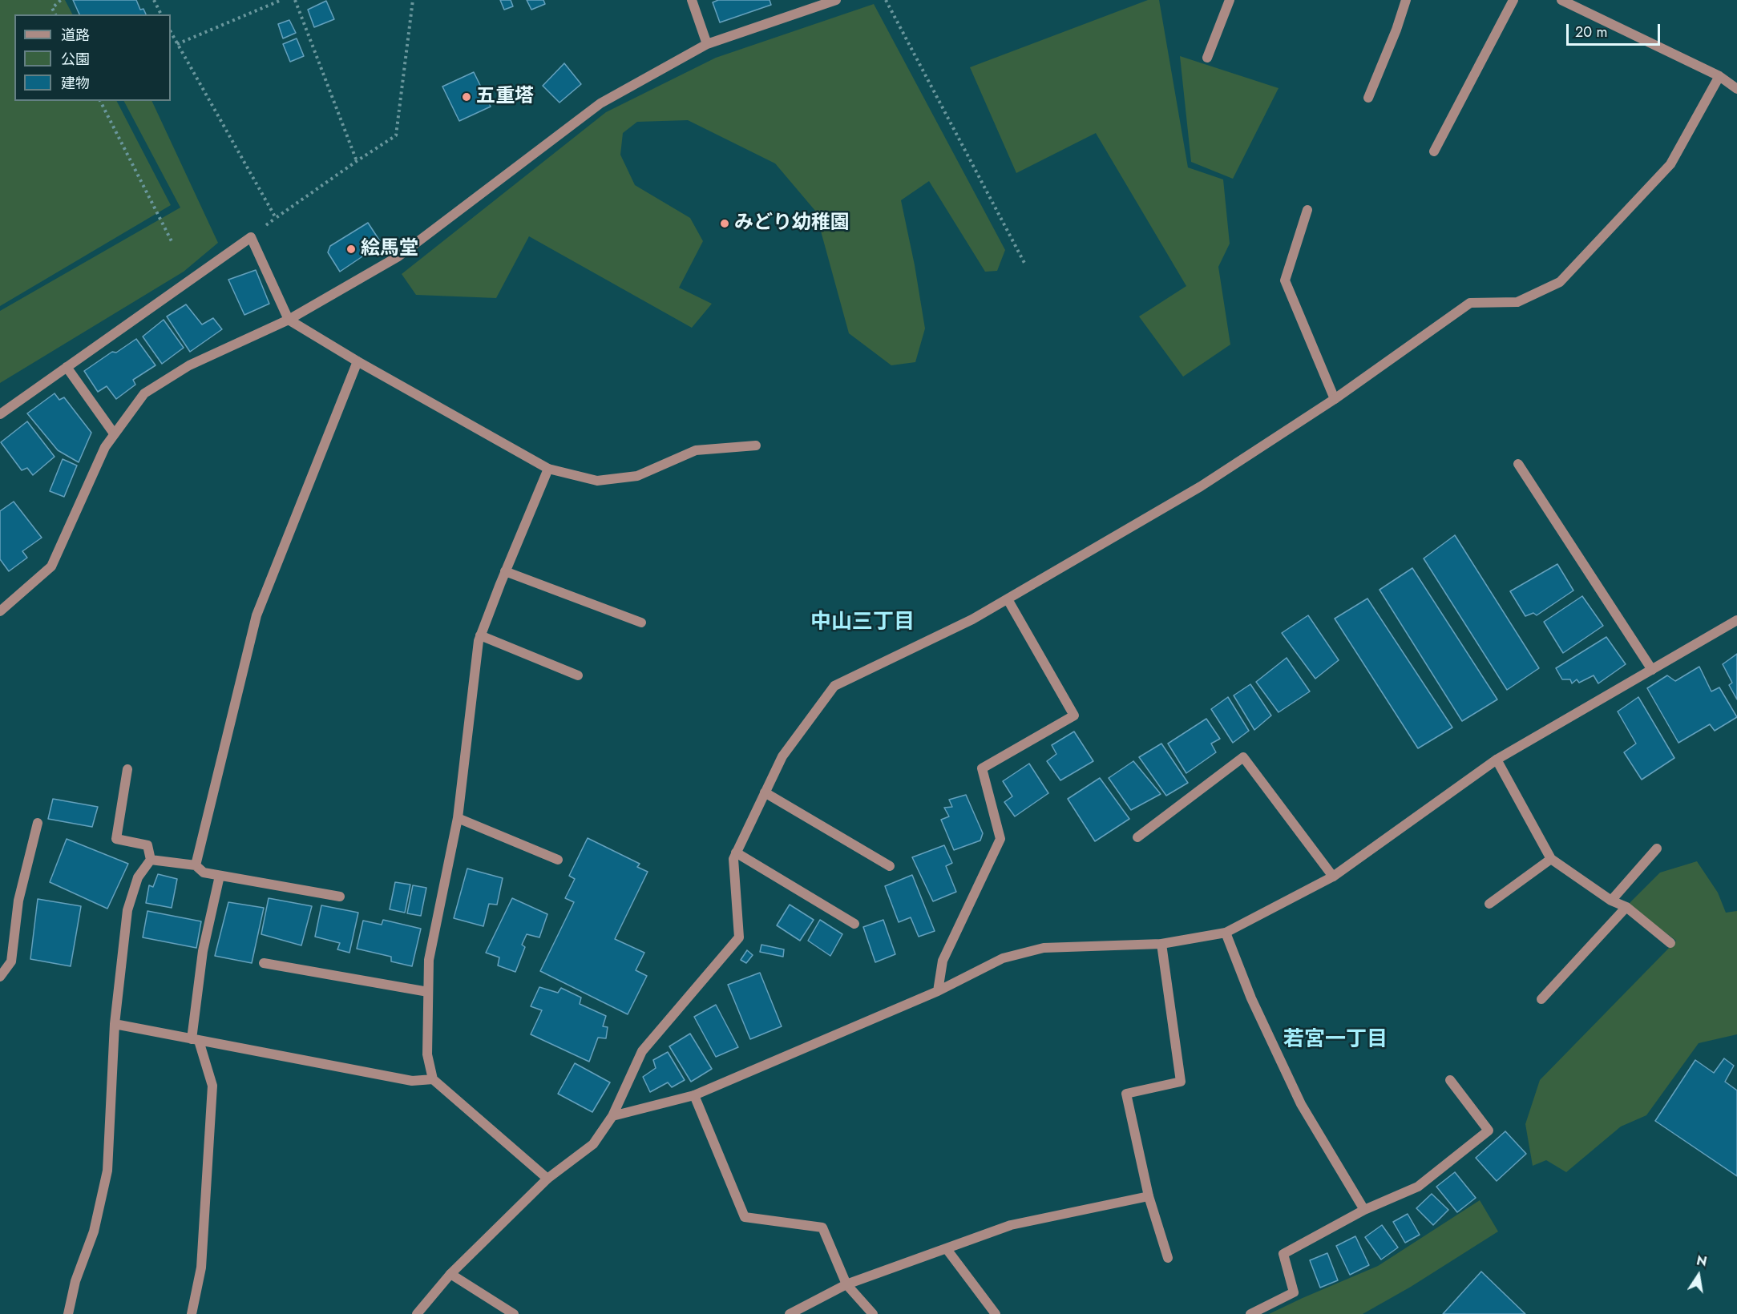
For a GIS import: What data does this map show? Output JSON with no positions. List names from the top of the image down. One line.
{"districts":["中山三丁目","若宮一丁目"],"places":["五重塔","みどり幼稚園","絵馬堂"],"legend":["道路","公園","建物"],"scale_bar":"20 m","north":"top"}
